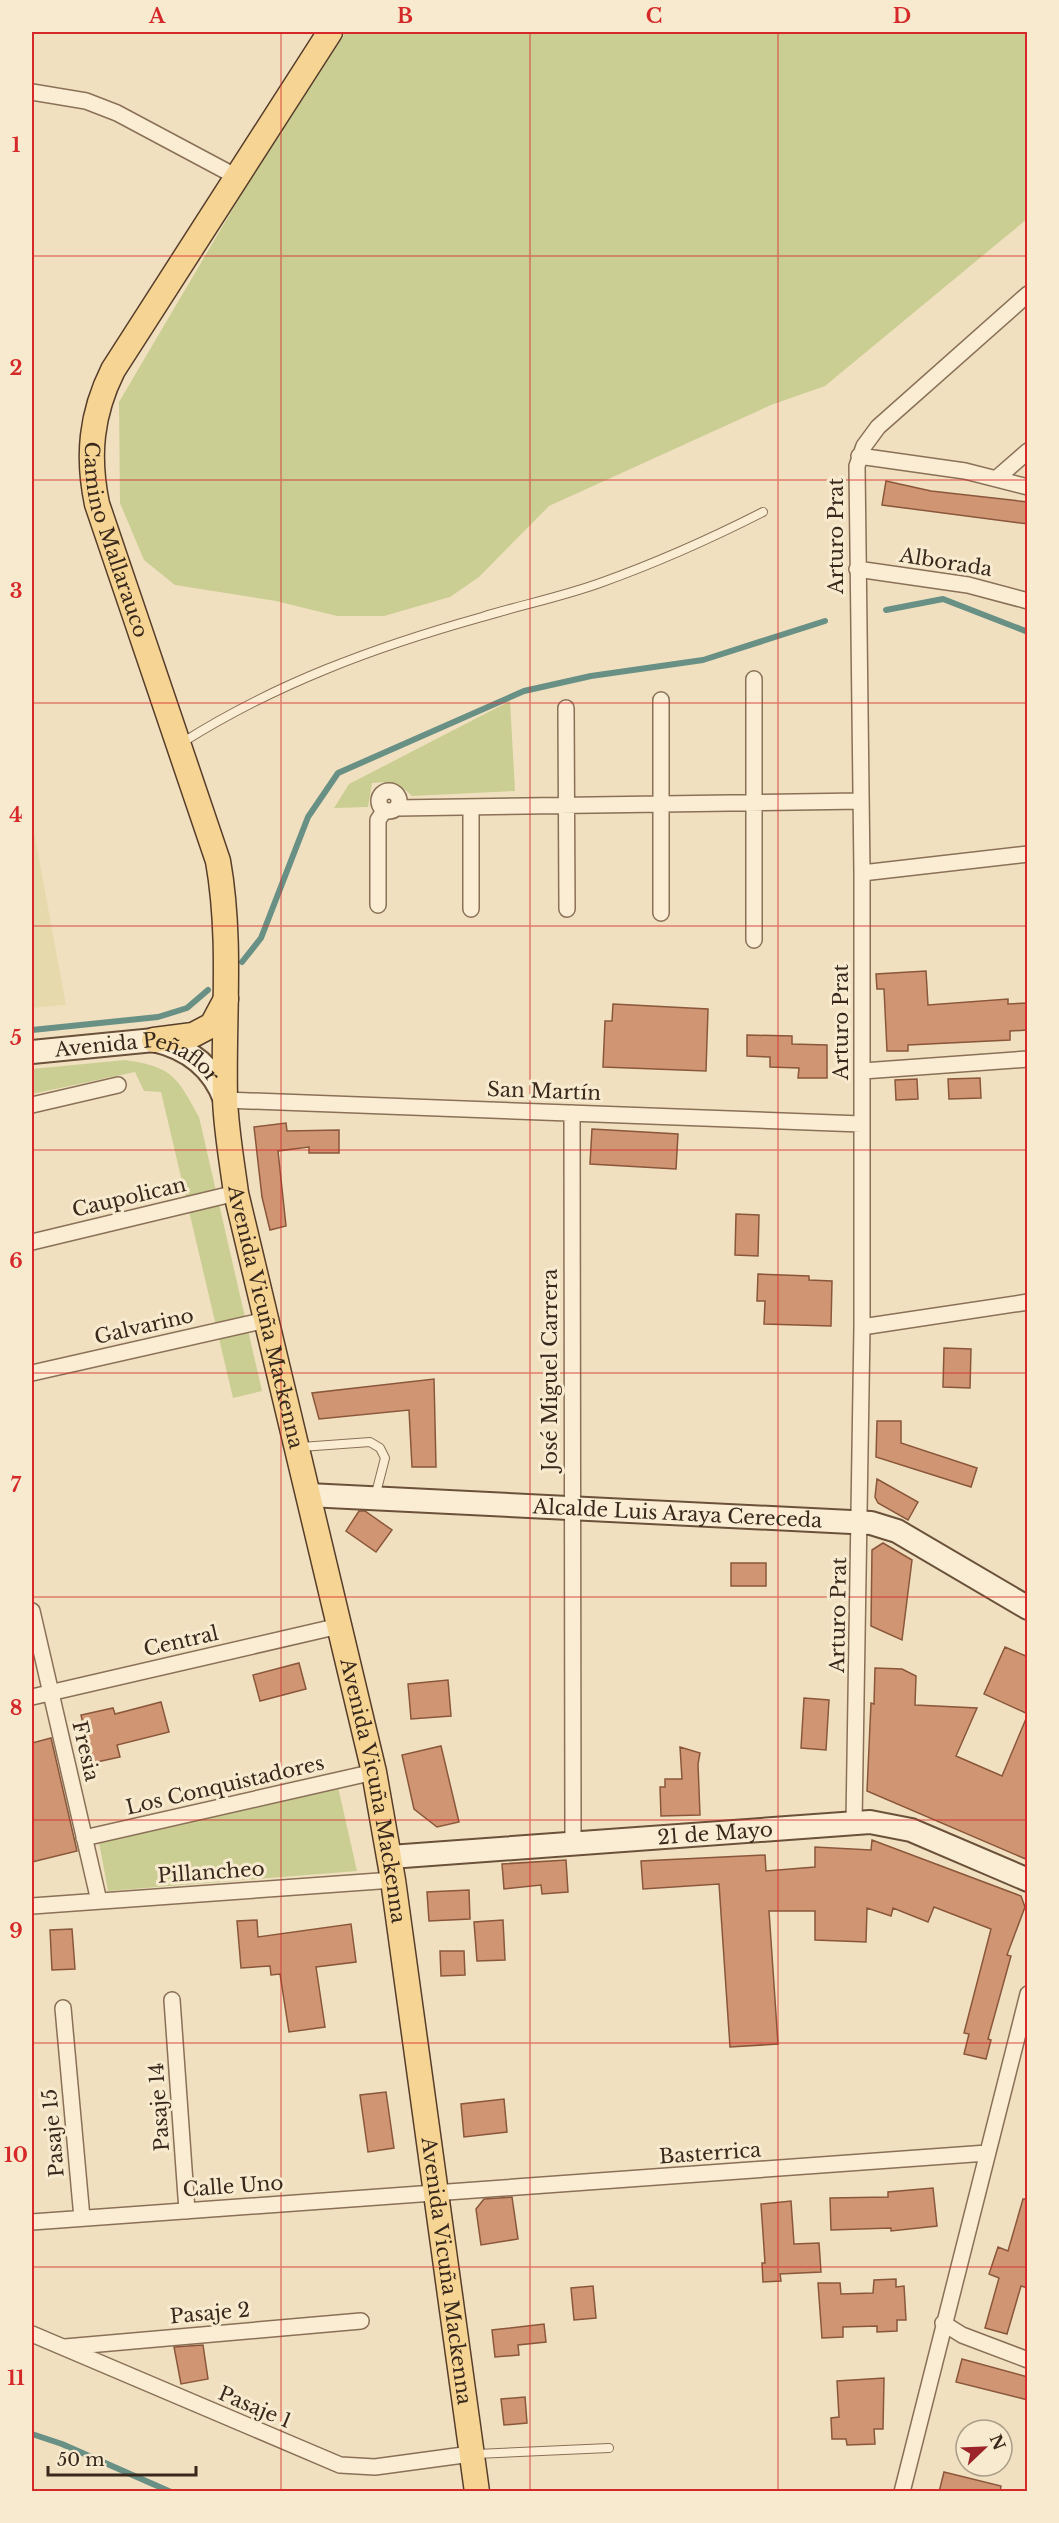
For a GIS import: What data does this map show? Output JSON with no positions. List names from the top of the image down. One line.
{"streets":{"main road":["Camino Mallarauco","Avenida Peñaflor","Avenida Vicuña Mackenna","Alcalde Luis Araya Cereceda","21 de Mayo"],"street":["Arturo Prat","Alborada","San Martín","Caupolican","Galvarino","José Miguel Carrera","Central","Fresia","Los Conquistadores","Pillancheo","Pasaje 14","Pasaje 15","Basterrica","Calle Uno","Pasaje 2","Pasaje 1"]},"crossings":[["Arturo Prat","Alborada"],["Arturo Prat","San Martín"],["Arturo Prat","Alcalde Luis Araya Cereceda"],["Arturo Prat","21 de Mayo"],["Camino Mallarauco","Avenida Peñaflor"],["Camino Mallarauco","San Martín"],["Camino Mallarauco","Avenida Vicuña Mackenna"],["Avenida Peñaflor","San Martín"],["Avenida Peñaflor","Avenida Vicuña Mackenna"],["San Martín","Avenida Vicuña Mackenna"],["San Martín","José Miguel Carrera"],["Caupolican","Avenida Vicuña Mackenna"],["Avenida Vicuña Mackenna","Galvarino"],["Avenida Vicuña Mackenna","Alcalde Luis Araya Cereceda"],["Avenida Vicuña Mackenna","Central"],["Avenida Vicuña Mackenna","Los Conquistadores"],["Avenida Vicuña Mackenna","21 de Mayo"],["Avenida Vicuña Mackenna","Pillancheo"],["Avenida Vicuña Mackenna","Basterrica"],["Avenida Vicuña Mackenna","Calle Uno"],["Avenida Vicuña Mackenna","Pasaje 1"],["José Miguel Carrera","Alcalde Luis Araya Cereceda"],["José Miguel Carrera","21 de Mayo"],["Central","Fresia"],["Fresia","Los Conquistadores"],["Fresia","Pillancheo"],["21 de Mayo","Pillancheo"],["Pasaje 14","Calle Uno"],["Pasaje 15","Calle Uno"],["Basterrica","Calle Uno"],["Pasaje 2","Pasaje 1"]],"scale_bar":"50 m","north":"top right","grid":{"columns":["A","B","C","D"],"rows":["1","2","3","4","5","6","7","8","9","10","11"]}}
